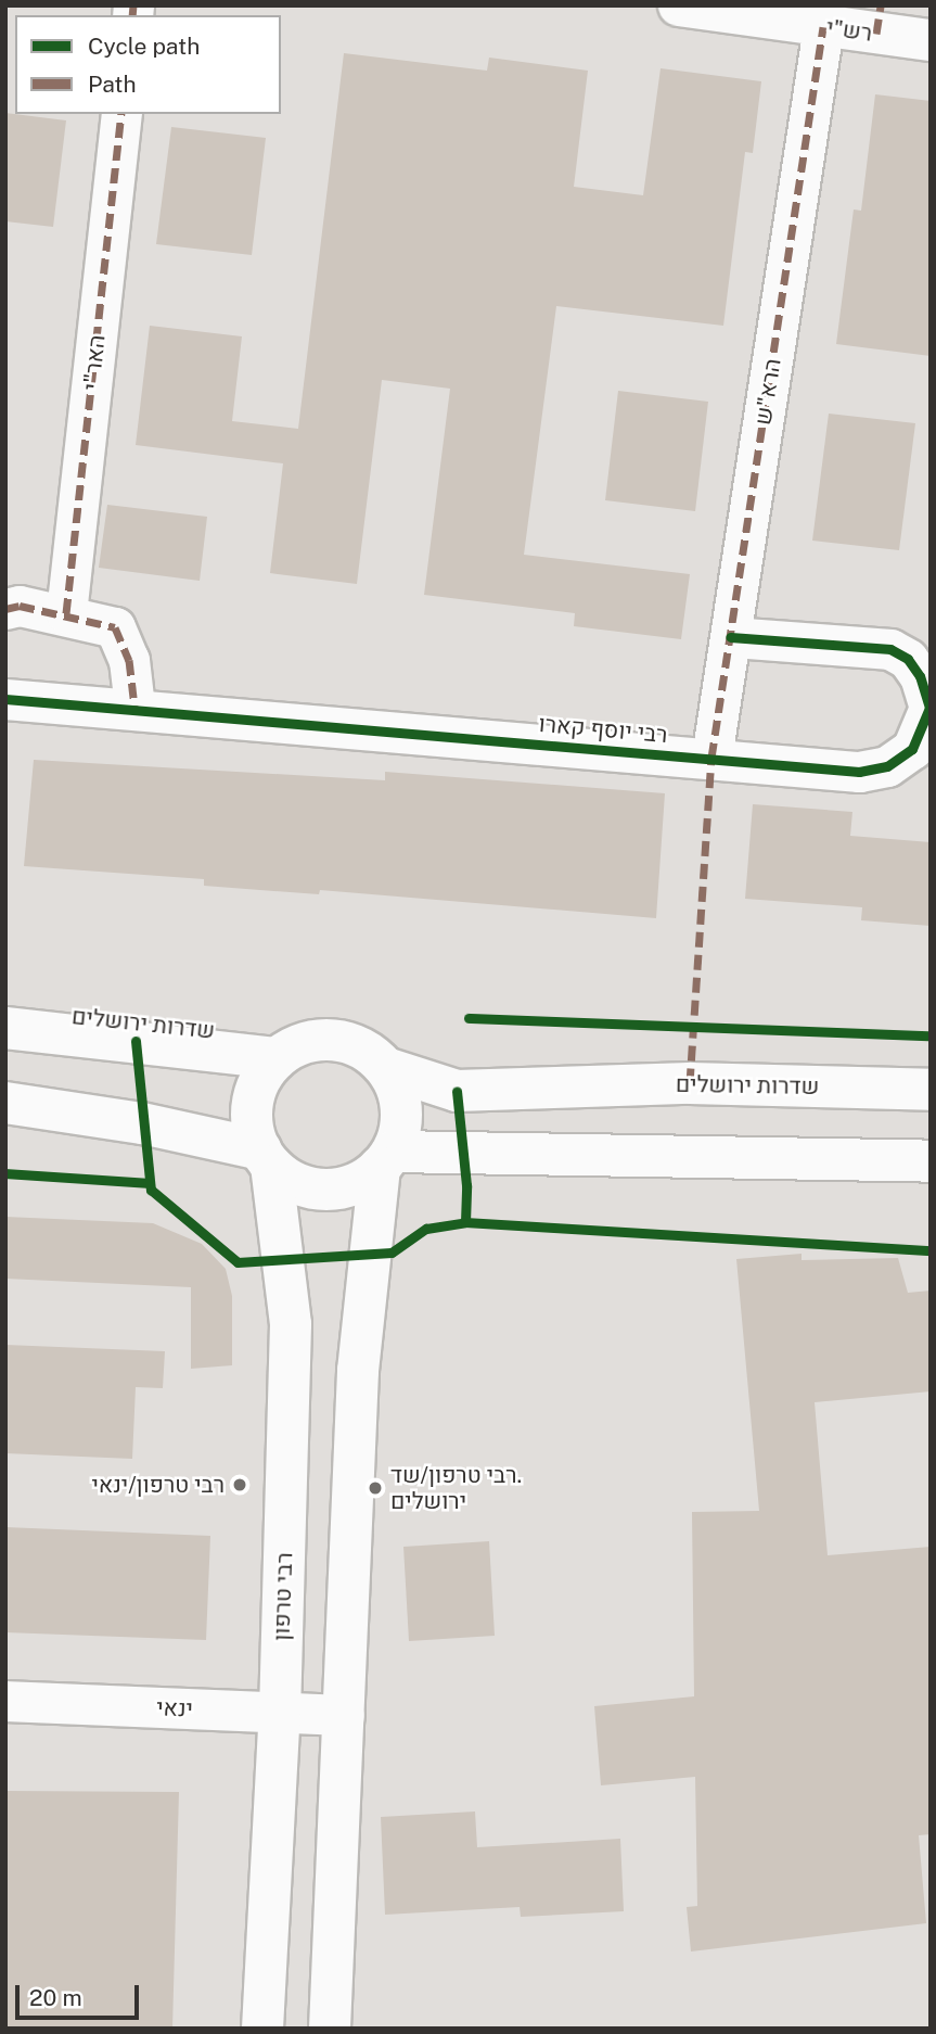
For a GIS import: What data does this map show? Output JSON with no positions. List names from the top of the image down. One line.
{"streets":{"main road":["רש\"י","שדרות ירושלים","רבי טרפון"],"street":["האר\"י","הרא\"ש","רבי יוסף קארו","ינאי"]},"crossings":[["רש\"י","הרא\"ש"],["הרא\"ש","רבי יוסף קארו"],["שדרות ירושלים","רבי טרפון"],["רבי טרפון","ינאי"]],"places":["רבי טרפון/ינאי","רבי טרפון/שד. ירושלים"],"legend":["Cycle path","Path"],"scale_bar":"20 m"}
